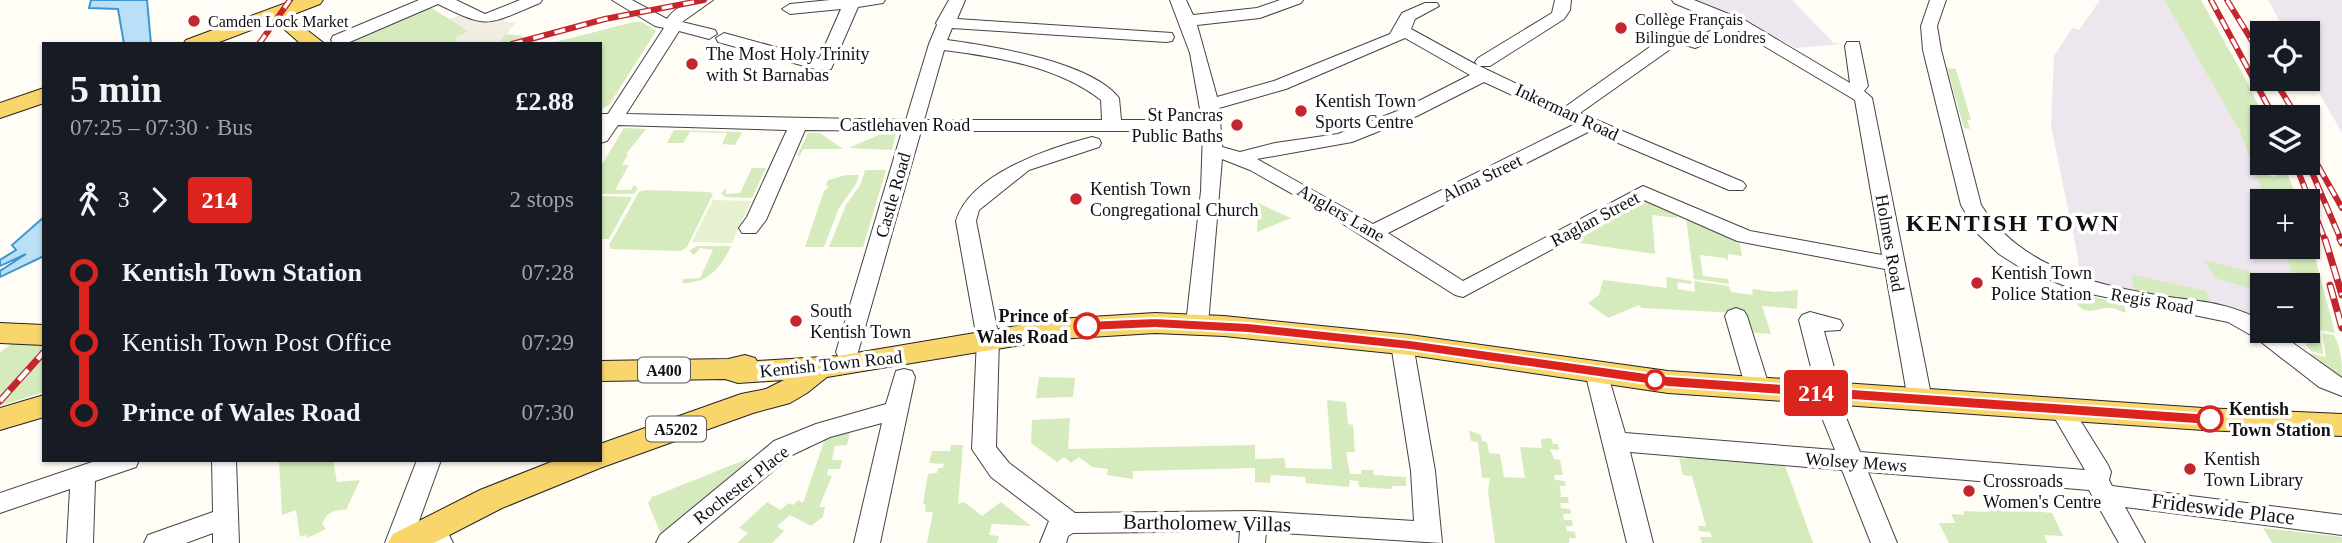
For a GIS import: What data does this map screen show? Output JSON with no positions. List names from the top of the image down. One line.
{"streets":{"main road":["Kentish Town Road","A400","A5202"],"street":["Inkerman Road","Castlehaven Road","Alma Street","Castle Road","Anglers Lane","Raglan Street","Holmes Road","Regis Road","Wolsey Mews","Rochester Place","Frideswide Place","Bartholomew Villas"]},"crossings":[["Inkerman Road","Alma Street"],["Castlehaven Road","Castle Road"],["Alma Street","Anglers Lane"],["Castle Road","Kentish Town Road"],["Castle Road","A5202"],["Anglers Lane","Raglan Street"],["Raglan Street","Holmes Road"],["Holmes Road","Kentish Town Road"],["Kentish Town Road","A5202"],["Wolsey Mews","Frideswide Place"]],"districts":["KENTISH TOWN"],"places":["Camden Lock Market","Collège Français Bilingue de Londres","The Most Holy Trinity with St Barnabas","Kentish Town Sports Centre","St Pancras Public Baths","Kentish Town Congregational Church","Kentish Town Police Station","South Kentish Town","Prince of Wales Road","Kentish Town Station","Kentish Town Library","Crossroads Women's Centre"],"lines":["bus line 214"],"page":{"on_map":"214","map_buttons":["+","−"],"heading":["5 min","07:25 – 07:30 · Bus","£2.88"],"legs":["3","214","2 stops"],"list":[{"name":"Kentish Town Station","value":"07:28"},{"name":"Kentish Town Post Office","value":"07:29"},{"name":"Prince of Wales Road","value":"07:30"}]}}
